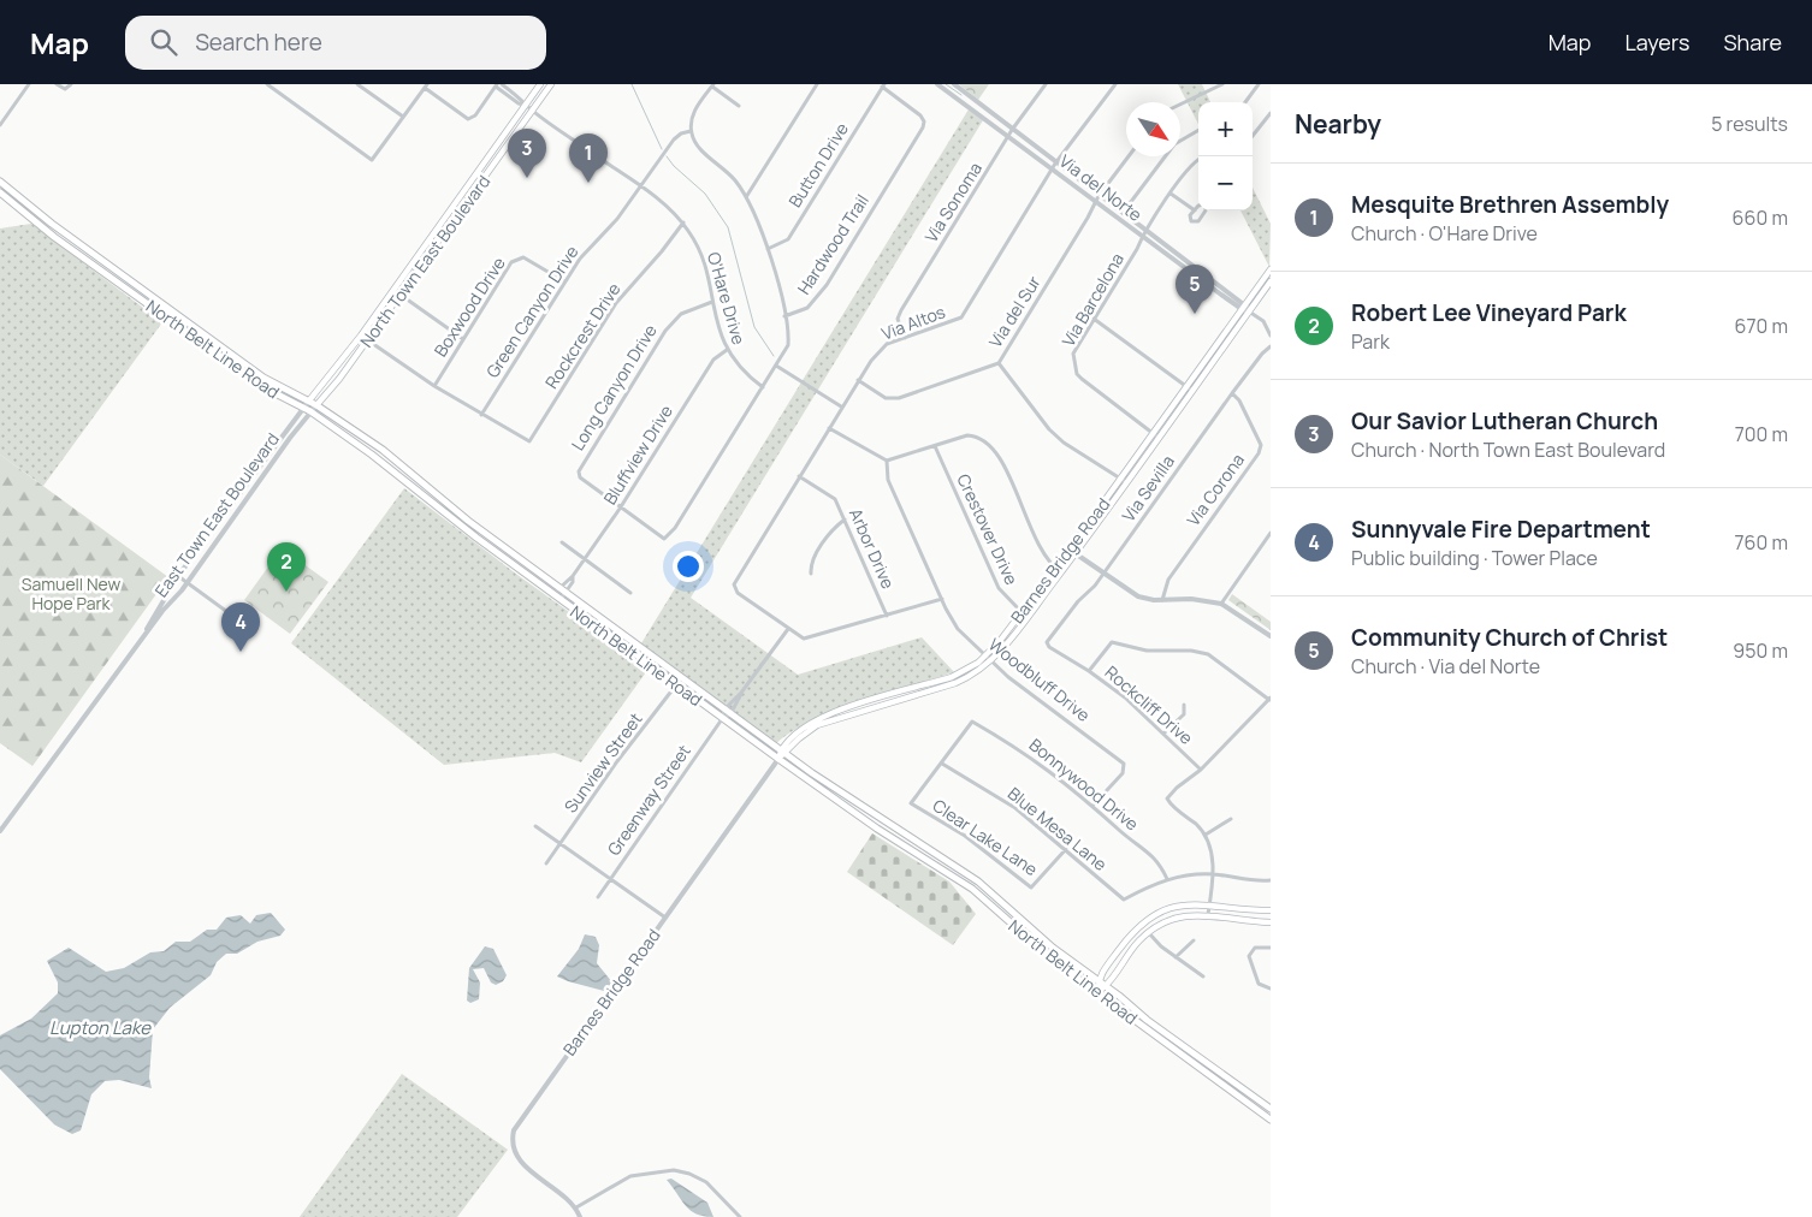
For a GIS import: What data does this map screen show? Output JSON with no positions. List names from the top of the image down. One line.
{"streets":{"main road":["North Town East Boulevard","North Belt Line Road","Barnes Bridge Road"],"street":["Button Drive","Via del Norte","Via Sonoma","Hardwood Trail","O'Hare Drive","Via Barcelona","Boxwood Drive","Green Canyon Drive","Via del Sur","Via Altos","Rockcrest Drive","Long Canyon Drive","Bluffview Drive","Via Sevilla","Via Corona","East Town East Boulevard","Crestover Drive","Arbor Drive","Woodbluff Drive","Rockcliff Drive","Sunview Street","Bonnywood Drive","Greenway Street","Blue Mesa Lane","Clear Lake Lane"]},"crossings":[["Button Drive","Hardwood Trail"],["Via del Norte","Via Sonoma"],["Via del Norte","Via Barcelona"],["Via del Norte","Via del Sur"],["Via del Norte","Via Altos"],["Via del Norte","Barnes Bridge Road"],["Via Sonoma","Via Altos"],["North Town East Boulevard","O'Hare Drive"],["North Town East Boulevard","North Belt Line Road"],["North Town East Boulevard","East Town East Boulevard"],["O'Hare Drive","Green Canyon Drive"],["O'Hare Drive","Rockcrest Drive"],["O'Hare Drive","Long Canyon Drive"],["O'Hare Drive","Bluffview Drive"],["Via Barcelona","Barnes Bridge Road"],["Boxwood Drive","Green Canyon Drive"],["Green Canyon Drive","Rockcrest Drive"],["Via del Sur","Via Altos"],["Via Altos","Arbor Drive"],["North Belt Line Road","Bluffview Drive"],["North Belt Line Road","East Town East Boulevard"],["North Belt Line Road","Barnes Bridge Road"],["North Belt Line Road","Sunview Street"],["North Belt Line Road","Greenway Street"],["Long Canyon Drive","Bluffview Drive"],["Via Sevilla","Via Corona"],["Via Sevilla","Rockcliff Drive"],["Crestover Drive","Barnes Bridge Road"],["Barnes Bridge Road","Woodbluff Drive"],["Woodbluff Drive","Bonnywood Drive"],["Bonnywood Drive","Blue Mesa Lane"],["Bonnywood Drive","Clear Lake Lane"],["Blue Mesa Lane","Clear Lake Lane"]],"water":["Lupton Lake"],"parks":["Samuell New Hope Park"],"north":"bottom right","page":{"header":"Map","search":"Search here","nav":["Map","Layers","Share"],"heading":["Nearby","5 results"],"map_buttons":["+","−"],"pins":["3","1","5","2","4"],"list":[{"mark":"1","name":"Mesquite Brethren Assembly","note":"Church · O'Hare Drive","value":"660 m"},{"mark":"2","name":"Robert Lee Vineyard Park","note":"Park","value":"670 m"},{"mark":"3","name":"Our Savior Lutheran Church","note":"Church · North Town East Boulevard","value":"700 m"},{"mark":"4","name":"Sunnyvale Fire Department","note":"Public building · Tower Place","value":"760 m"},{"mark":"5","name":"Community Church of Christ","note":"Church · Via del Norte","value":"950 m"}]}}
